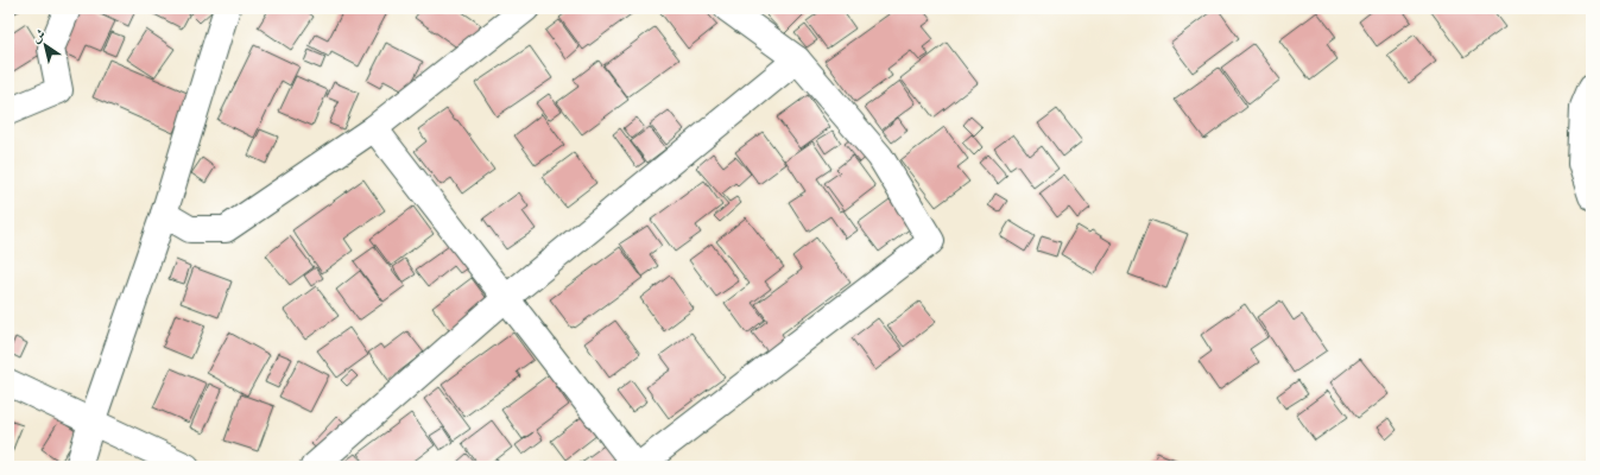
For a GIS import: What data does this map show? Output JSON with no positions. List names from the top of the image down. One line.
{"north":"top left"}
